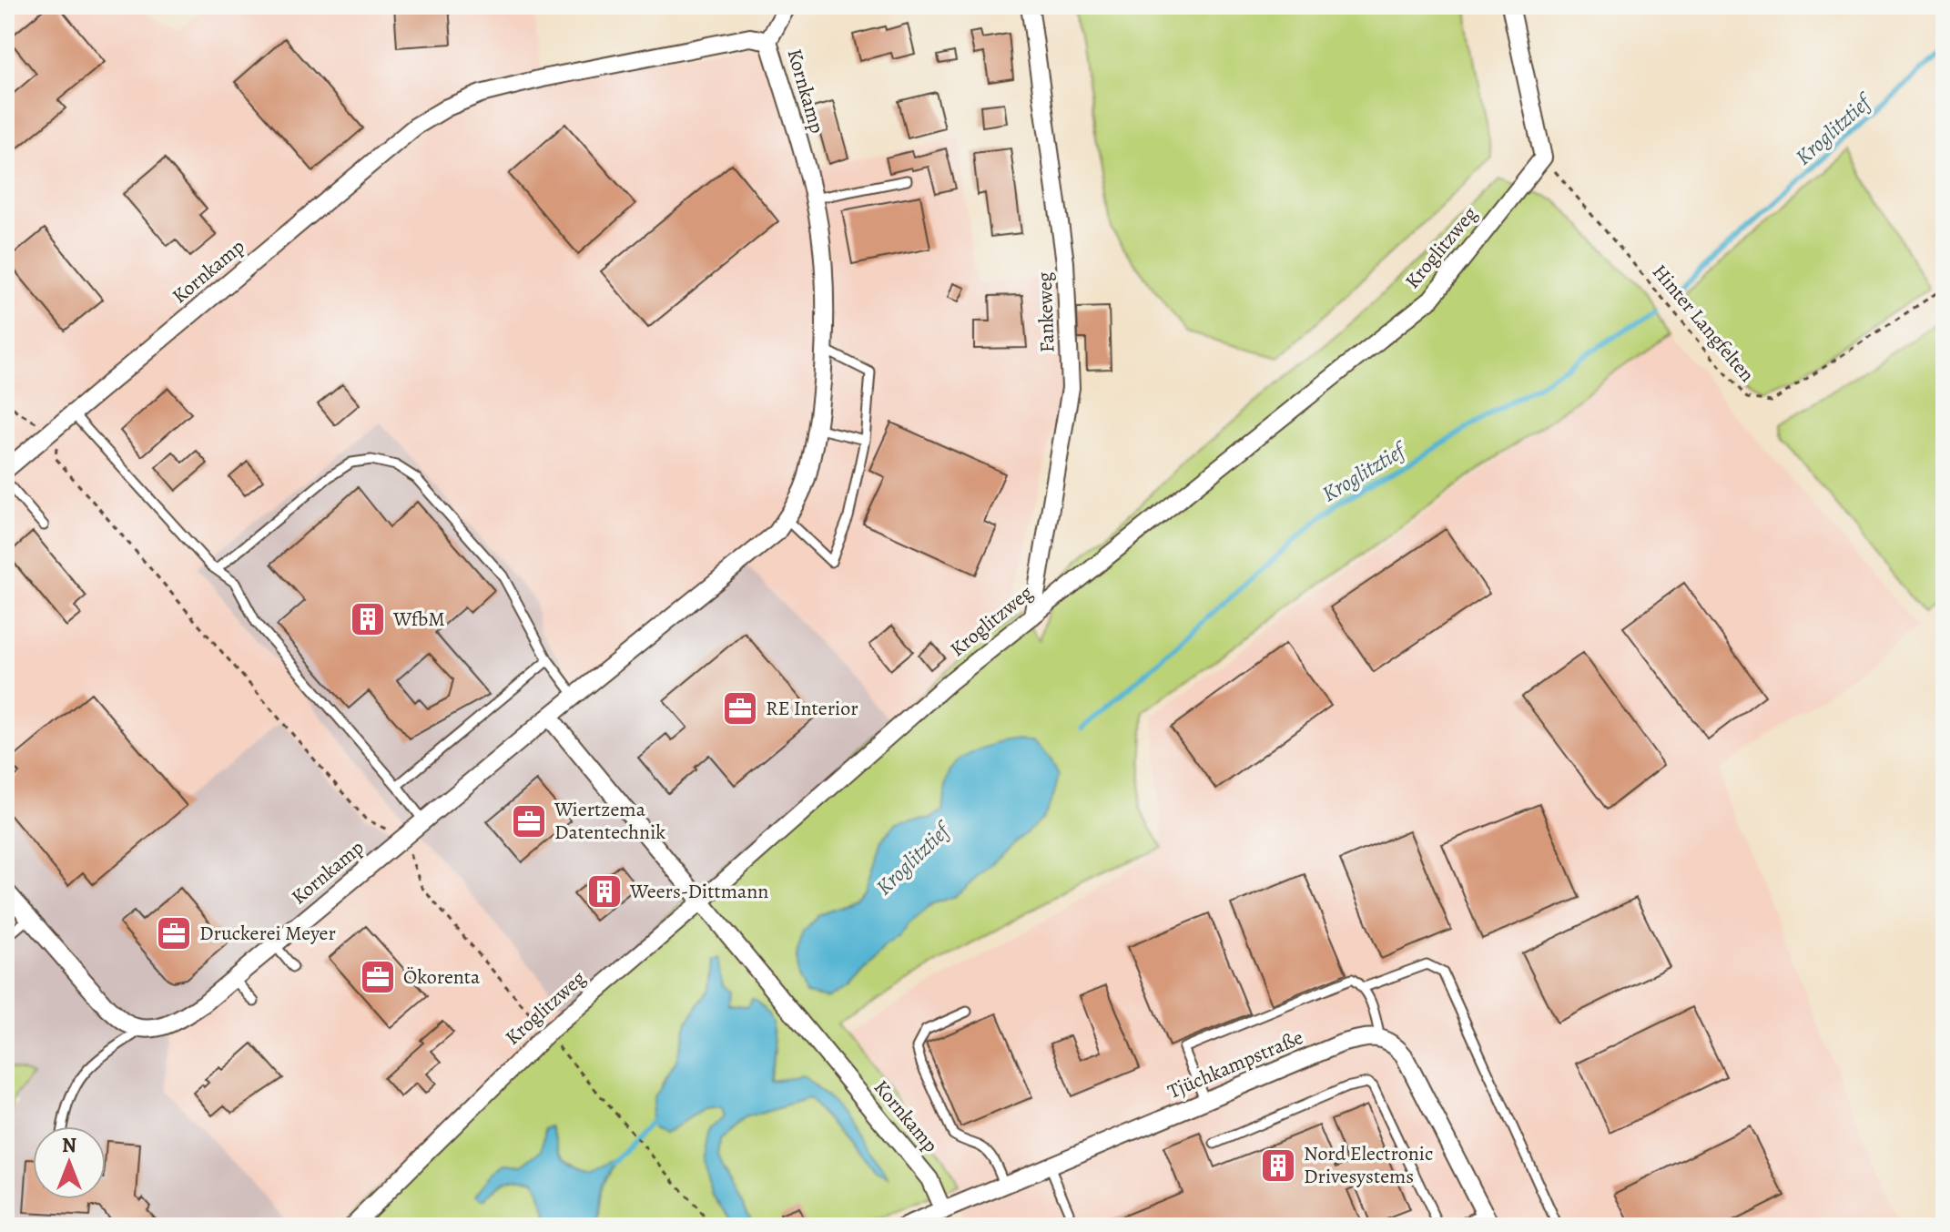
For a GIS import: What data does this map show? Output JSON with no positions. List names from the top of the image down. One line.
{"streets":{"street":["Kornkamp","Kroglitzweg","Fankeweg","Tjüchkampstraße"],"path":["Hinter Langfelten"]},"crossings":[["Kornkamp","Kroglitzweg"],["Kornkamp","Tjüchkampstraße"],["Kroglitzweg","Fankeweg"],["Kroglitzweg","Hinter Langfelten"]],"water":["Kroglitztief"],"places":{"building":["WfbM","Weers-Dittmann","Nord Electronic Drivesystems"],"office":["RE Interior","Wiertzema Datentechnik","Druckerei Meyer","Ökorenta"]},"north":"top"}
